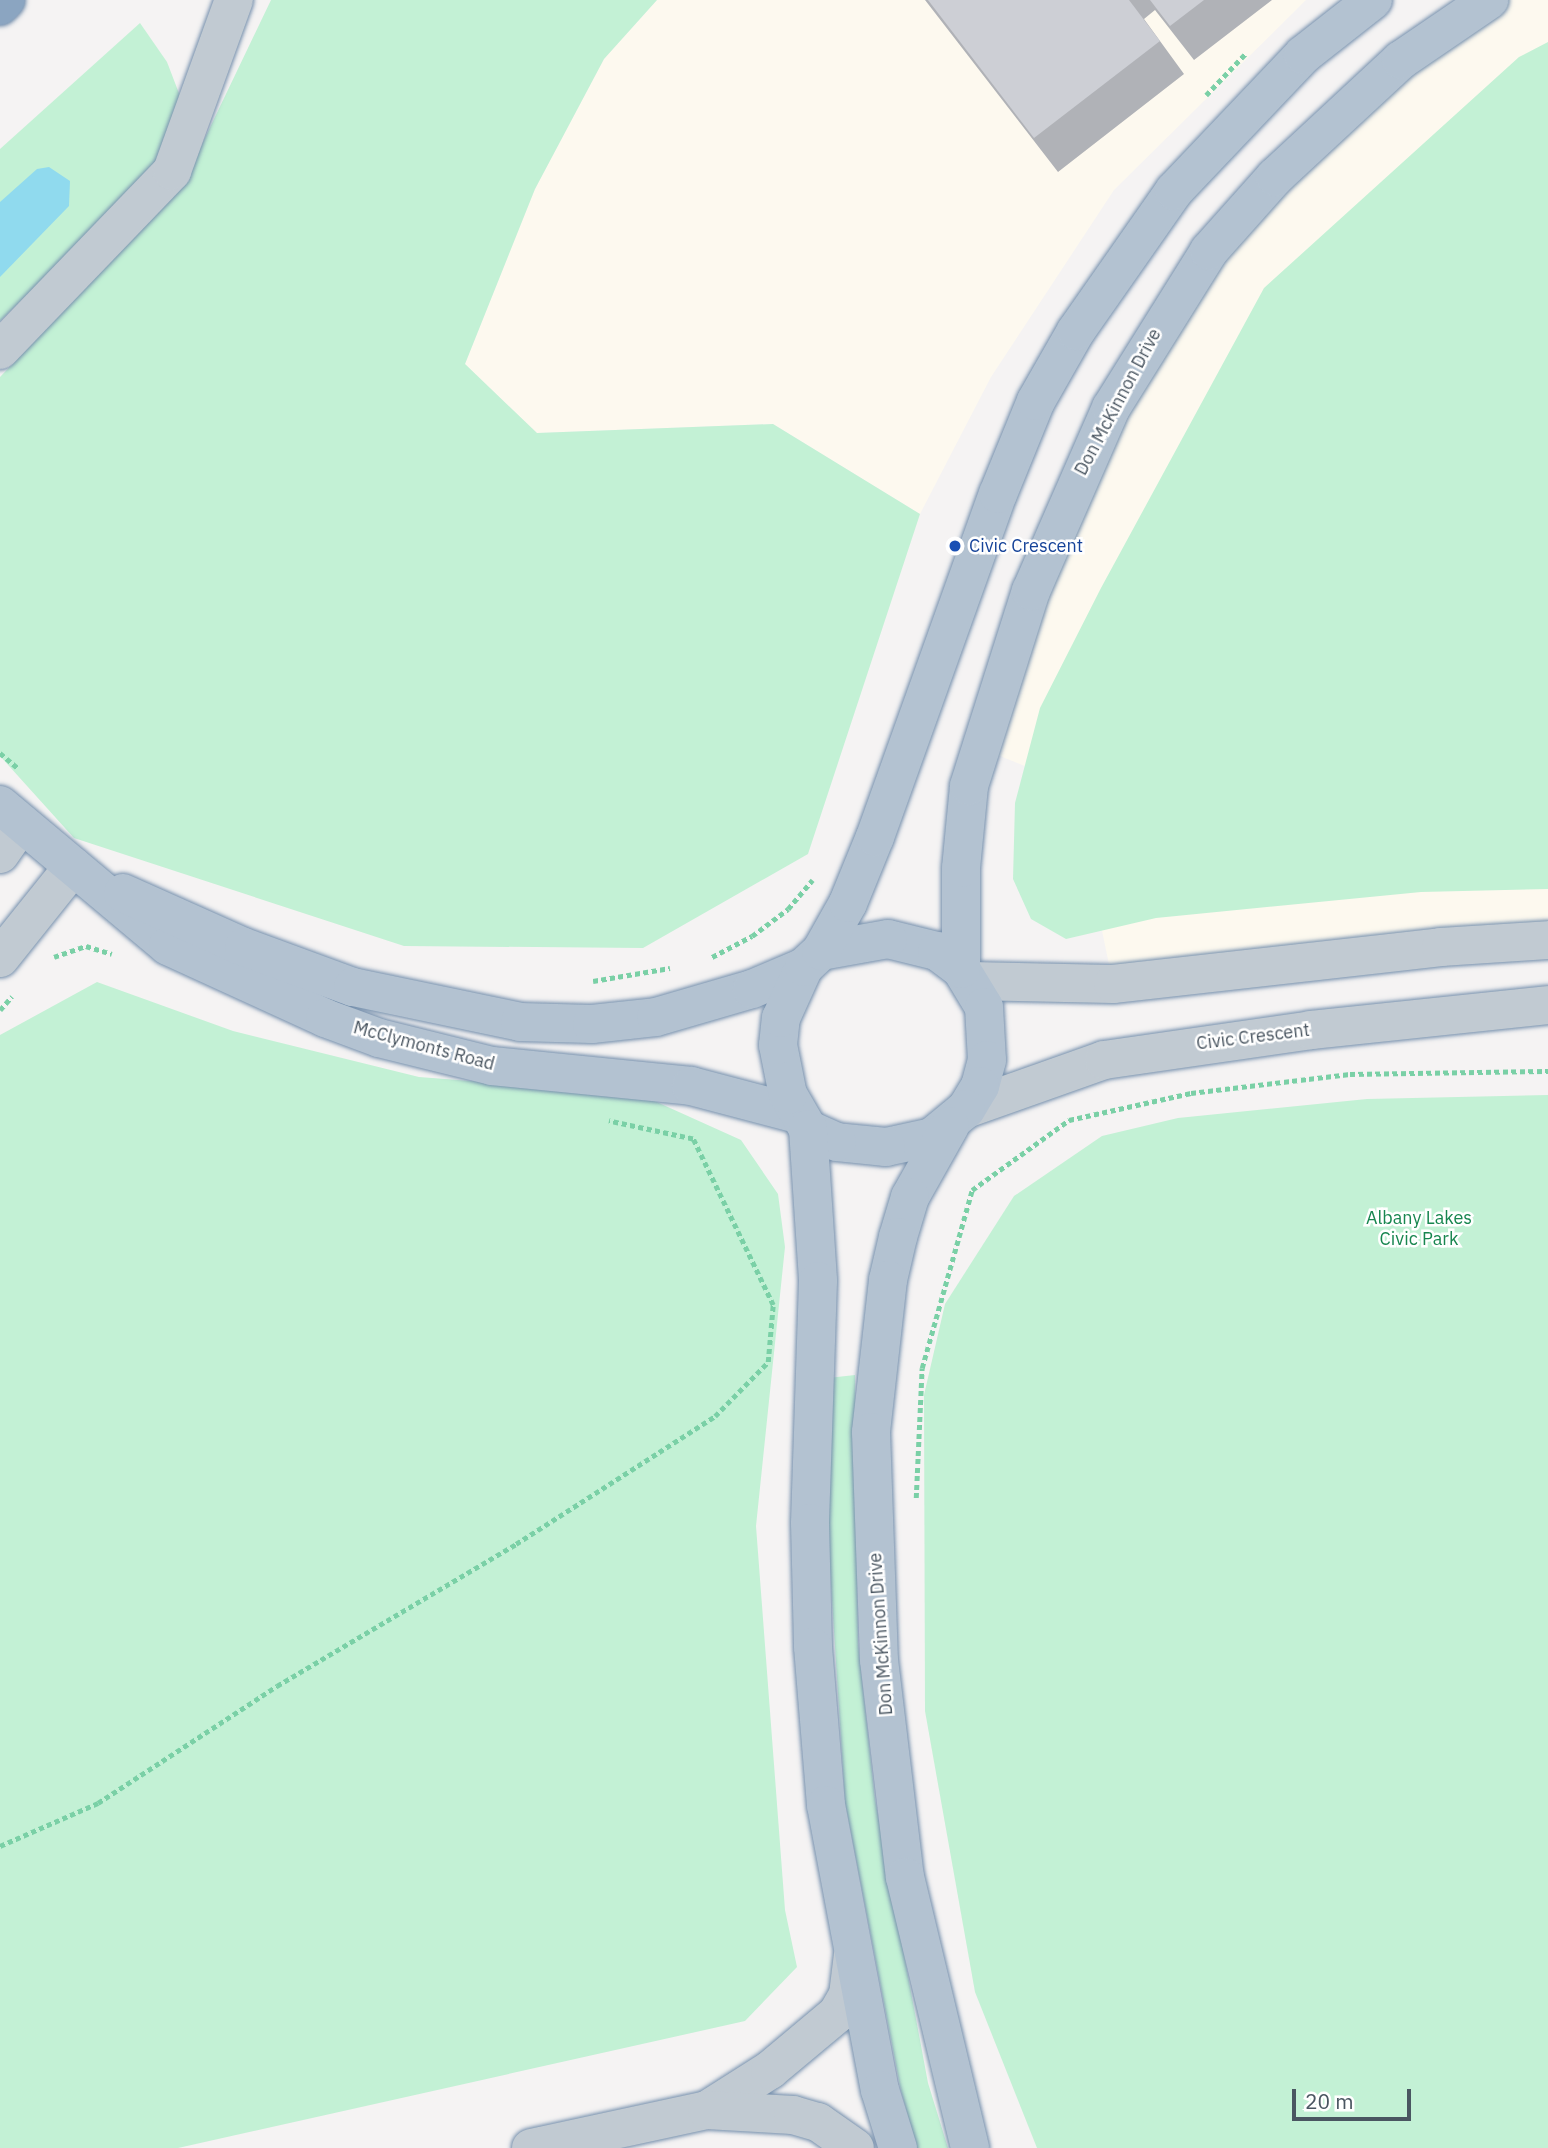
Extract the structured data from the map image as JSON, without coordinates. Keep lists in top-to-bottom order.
{
  "streets": {
    "main road": ["Don McKinnon Drive", "McClymonts Road"],
    "street": ["Civic Crescent"]
  },
  "crossings": [
    ["Don McKinnon Drive", "Civic Crescent"],
    ["Don McKinnon Drive", "McClymonts Road"],
    ["Civic Crescent", "McClymonts Road"]
  ],
  "parks": ["Albany Lakes Civic Park"],
  "places": ["Civic Crescent"],
  "scale_bar": "20 m"
}
